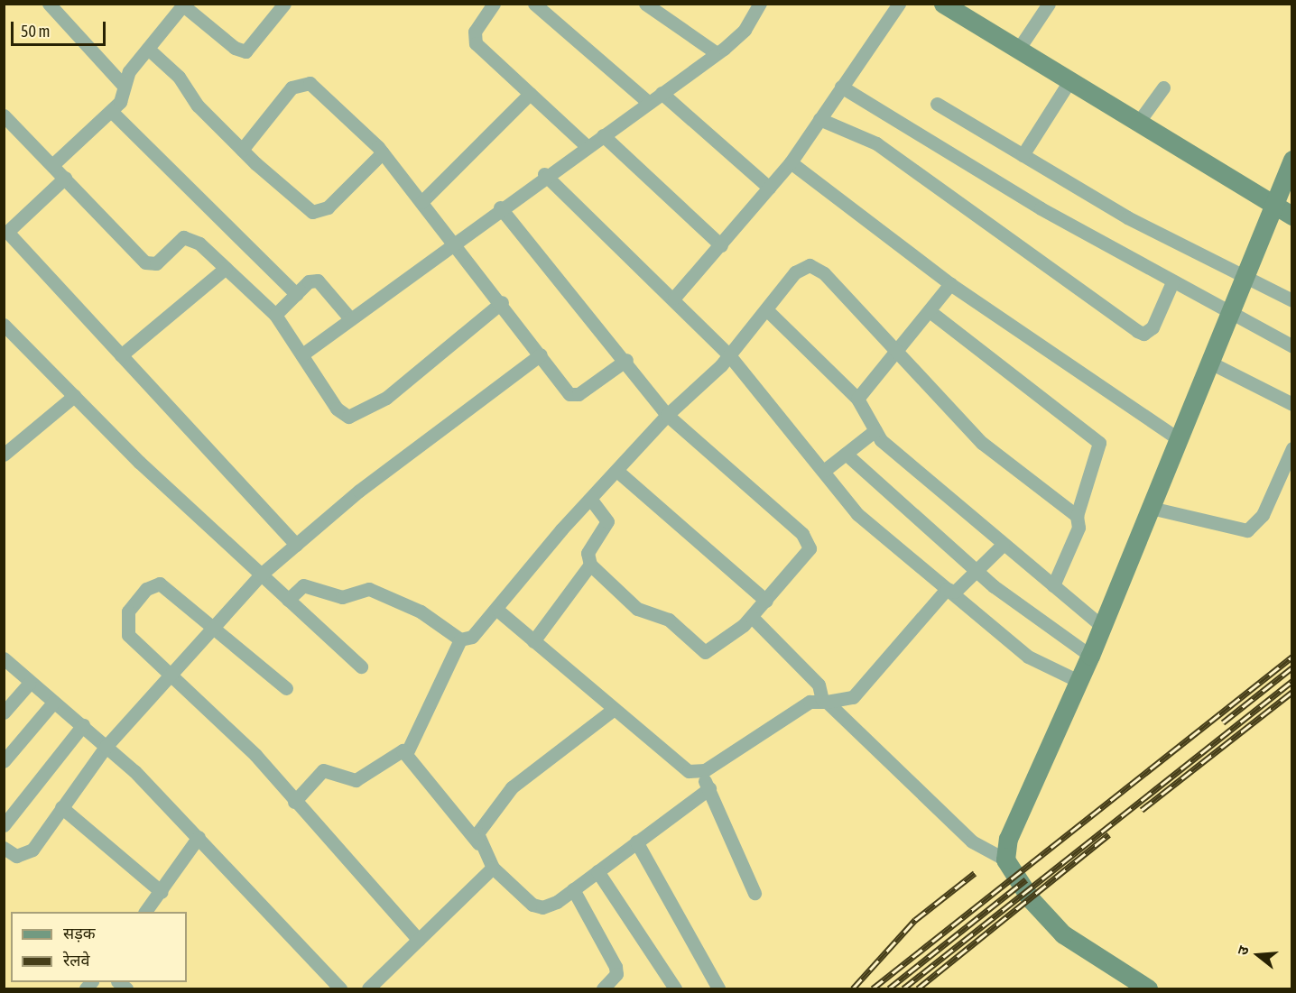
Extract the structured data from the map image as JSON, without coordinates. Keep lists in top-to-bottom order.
{
  "legend": ["सड़क", "रेलवे"],
  "scale_bar": "50 m",
  "north": "left"
}
